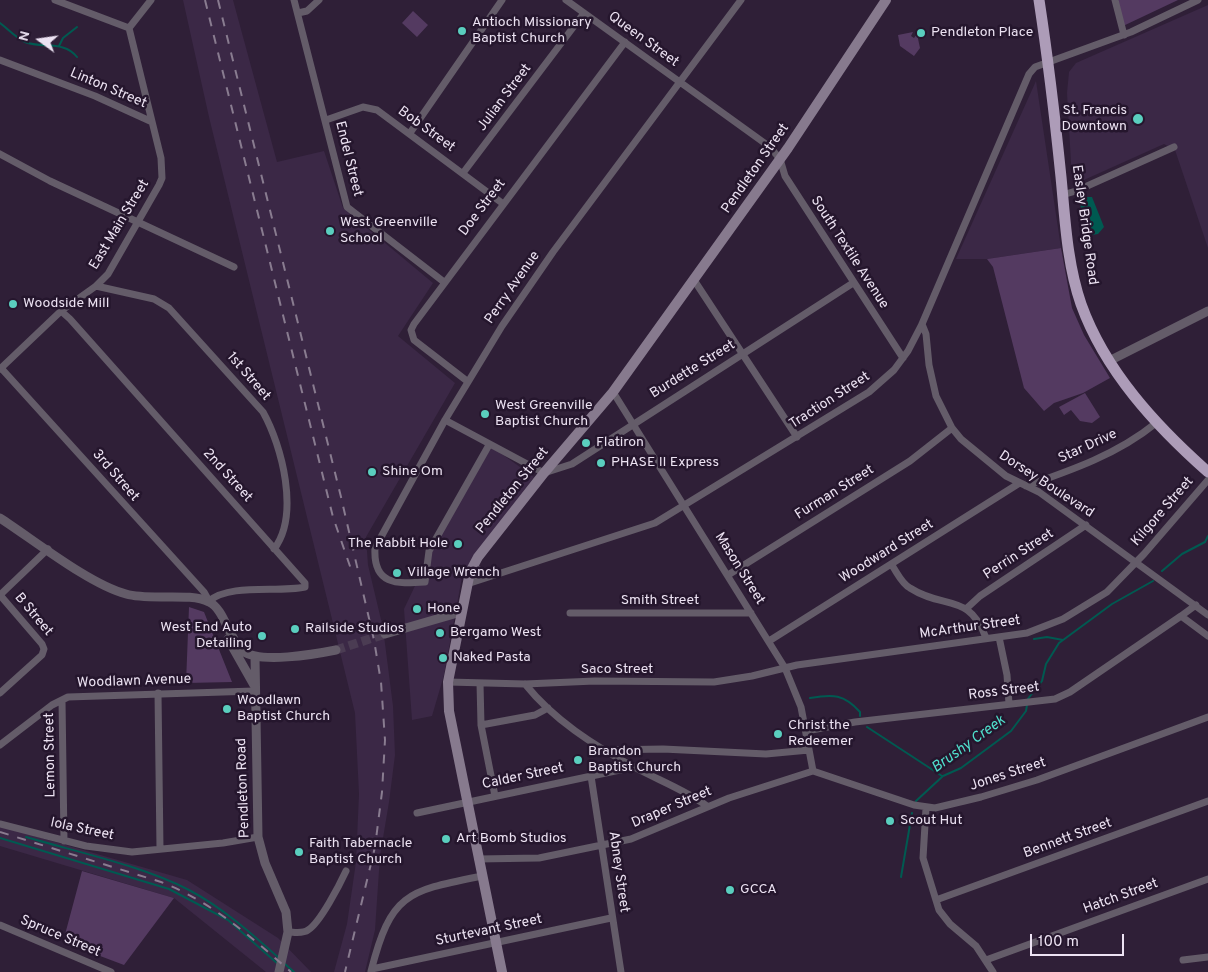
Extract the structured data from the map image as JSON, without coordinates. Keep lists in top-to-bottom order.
{
  "streets": {
    "highway": ["Easley Bridge Road"],
    "main road": ["Pendleton Street"],
    "street": [
      "Queen Street",
      "Linton Street",
      "Julian Street",
      "Bob Street",
      "Endel Street",
      "Doe Street",
      "East Main Street",
      "South Textile Avenue",
      "Perry Avenue",
      "Burdette Street",
      "1st Street",
      "Traction Street",
      "Star Drive",
      "3rd Street",
      "2nd Street",
      "Dorsey Boulevard",
      "Furman Street",
      "Kilgore Street",
      "Woodward Street",
      "Perrin Street",
      "Mason Street",
      "Smith Street",
      "B Street",
      "McArthur Street",
      "Saco Street",
      "Woodlawn Avenue",
      "Ross Street",
      "Lemon Street",
      "Jones Street",
      "Calder Street",
      "Pendleton Road",
      "Draper Street",
      "Iola Street",
      "Bennett Street",
      "Abney Street",
      "Hatch Street",
      "Sturtevant Street",
      "Spruce Street"
    ]
  },
  "crossings": [
    ["Queen Street", "Julian Street"],
    ["Queen Street", "Pendleton Street"],
    ["Queen Street", "Doe Street"],
    ["Queen Street", "South Textile Avenue"],
    ["Queen Street", "Perry Avenue"],
    ["Linton Street", "East Main Street"],
    ["Julian Street", "Bob Street"],
    ["Bob Street", "Endel Street"],
    ["Bob Street", "Doe Street"],
    ["Endel Street", "Doe Street"],
    ["Pendleton Street", "South Textile Avenue"],
    ["Pendleton Street", "Burdette Street"],
    ["Pendleton Street", "Traction Street"],
    ["Pendleton Street", "Mason Street"],
    ["Pendleton Street", "Saco Street"],
    ["Pendleton Street", "Calder Street"],
    ["Pendleton Street", "Draper Street"],
    ["Pendleton Street", "Sturtevant Street"],
    ["Doe Street", "Perry Avenue"],
    ["East Main Street", "1st Street"],
    ["East Main Street", "3rd Street"],
    ["East Main Street", "2nd Street"],
    ["Easley Bridge Road", "Traction Street"],
    ["Easley Bridge Road", "Star Drive"],
    ["South Textile Avenue", "Burdette Street"],
    ["South Textile Avenue", "Traction Street"],
    ["Burdette Street", "Mason Street"],
    ["1st Street", "2nd Street"],
    ["Traction Street", "Dorsey Boulevard"],
    ["Traction Street", "Mason Street"],
    ["Star Drive", "Dorsey Boulevard"],
    ["3rd Street", "2nd Street"],
    ["Dorsey Boulevard", "Furman Street"],
    ["Dorsey Boulevard", "Kilgore Street"],
    ["Dorsey Boulevard", "Woodward Street"],
    ["Dorsey Boulevard", "Perrin Street"],
    ["Dorsey Boulevard", "McArthur Street"],
    ["Furman Street", "Mason Street"],
    ["Kilgore Street", "McArthur Street"],
    ["Woodward Street", "Mason Street"],
    ["Mason Street", "Smith Street"],
    ["Mason Street", "McArthur Street"],
    ["Mason Street", "Saco Street"],
    ["Mason Street", "Ross Street"],
    ["Mason Street", "Jones Street"],
    ["Mason Street", "Draper Street"],
    ["McArthur Street", "Saco Street"],
    ["Woodlawn Avenue", "Lemon Street"],
    ["Woodlawn Avenue", "Pendleton Road"],
    ["Lemon Street", "Iola Street"],
    ["Jones Street", "Draper Street"],
    ["Calder Street", "Abney Street"],
    ["Pendleton Road", "Iola Street"],
    ["Draper Street", "Abney Street"],
    ["Abney Street", "Sturtevant Street"]
  ],
  "water": ["Brushy Creek"],
  "places": [
    "Antioch Missionary Baptist Church",
    "Pendleton Place",
    "St. Francis Downtown",
    "West Greenville School",
    "Woodside Mill",
    "West Greenville Baptist Church",
    "Flatiron",
    "PHASE II Express",
    "Shine Om",
    "The Rabbit Hole",
    "Village Wrench",
    "Hone",
    "Railside Studios",
    "Bergamo West",
    "West End Auto Detailing",
    "Naked Pasta",
    "Woodlawn Baptist Church",
    "Christ the Redeemer",
    "Brandon Baptist Church",
    "Scout Hut",
    "Art Bomb Studios",
    "Faith Tabernacle Baptist Church",
    "GCCA"
  ],
  "scale_bar": "100 m",
  "north": "left"
}
